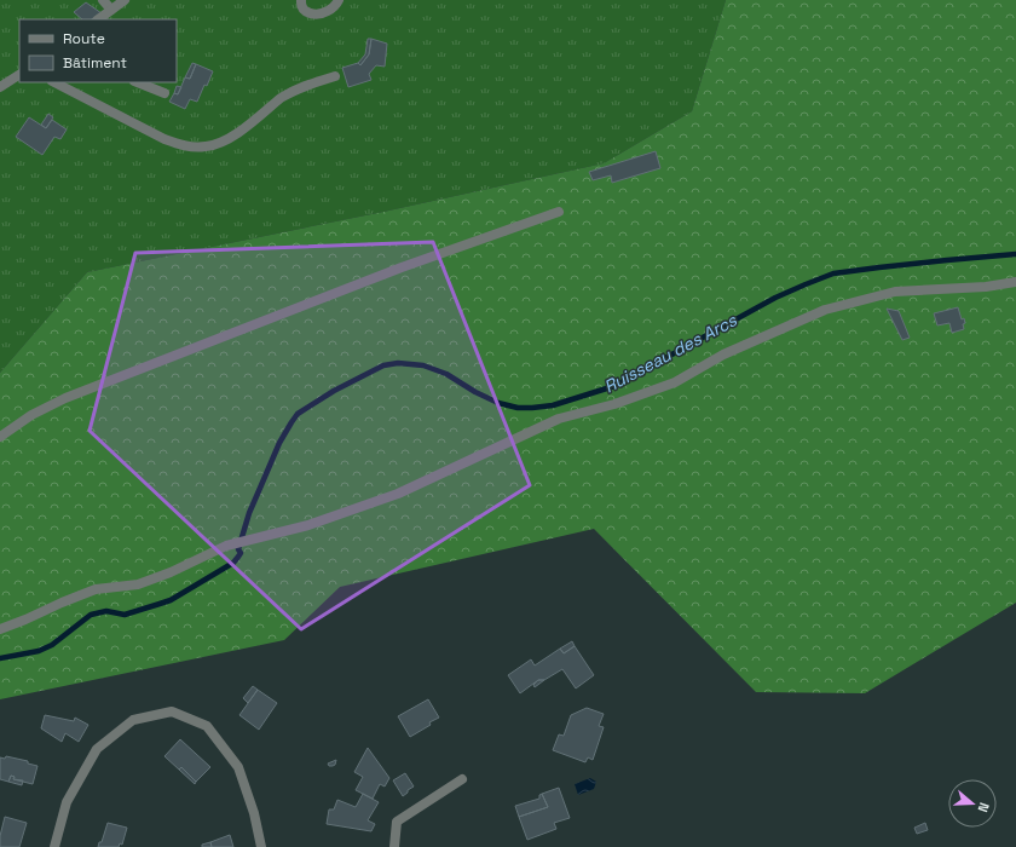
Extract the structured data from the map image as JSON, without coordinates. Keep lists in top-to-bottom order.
{
  "water": ["Ruisseau des Arcs"],
  "legend": ["Route", "Bâtiment"],
  "north": "right"
}
